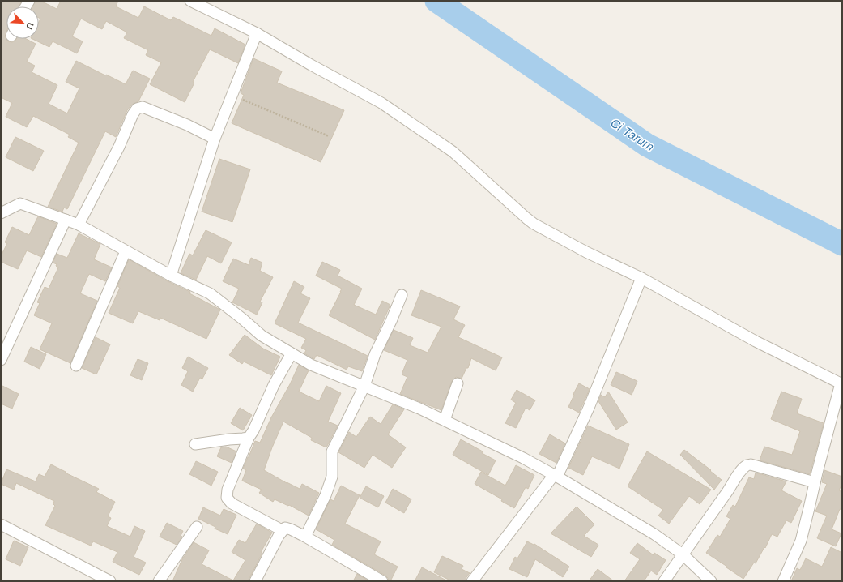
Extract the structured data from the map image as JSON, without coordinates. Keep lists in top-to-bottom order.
{
  "water": ["Ci Tarum"],
  "north": "bottom right"
}
